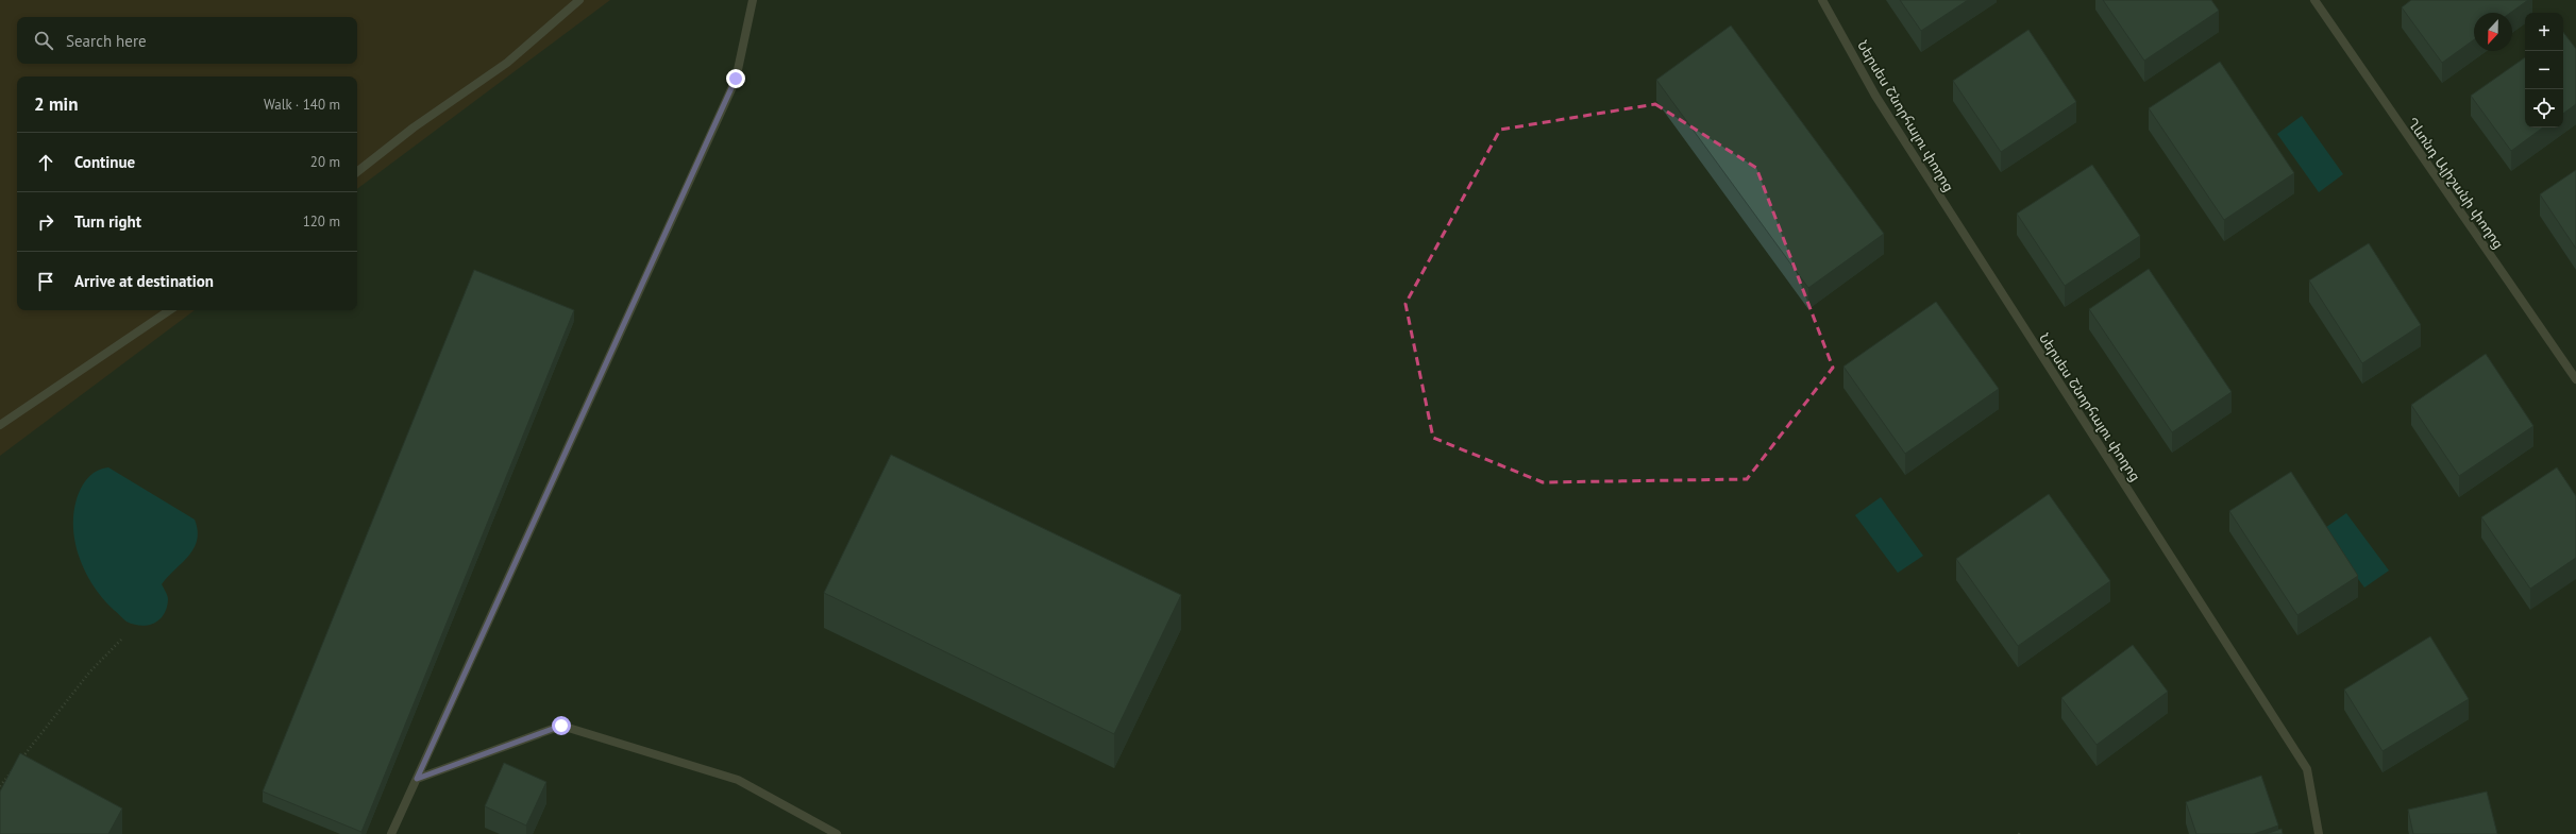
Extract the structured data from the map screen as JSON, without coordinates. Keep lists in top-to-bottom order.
{
  "streets": {
    "street": ["Ներսես Շնորհալու փողոց", "Ղևոնդ Ալիշանի փողոց"]
  },
  "north": "bottom",
  "page": {
    "map_buttons": ["+", "−"],
    "search": "Search here",
    "heading": ["2 min", "Walk · 140 m"],
    "list": [
      ["Continue", "20 m"],
      ["Turn right", "120 m"],
      "Arrive at destination"
    ]
  }
}
